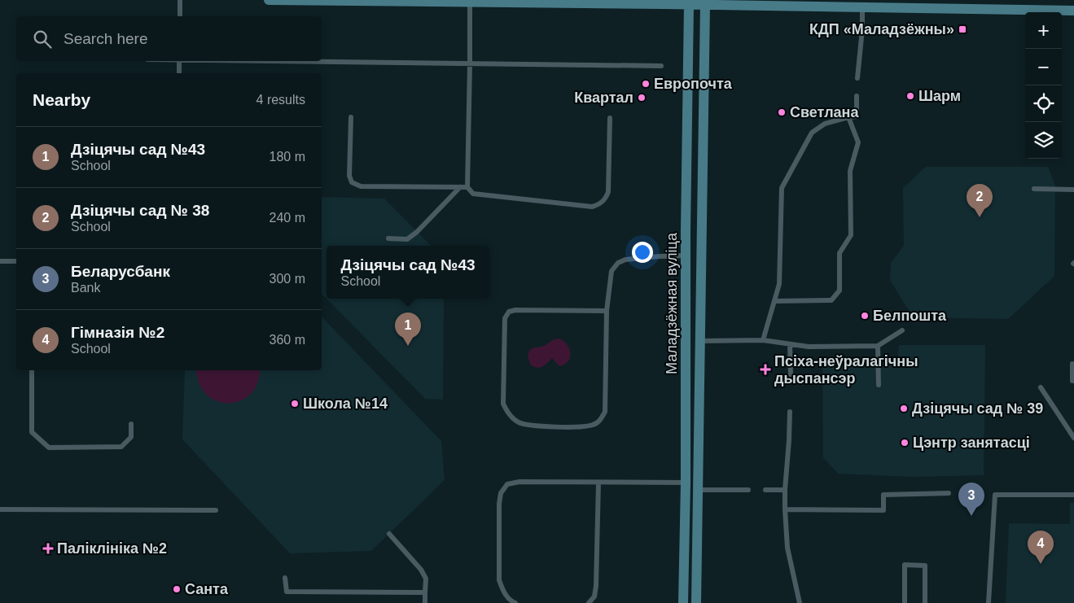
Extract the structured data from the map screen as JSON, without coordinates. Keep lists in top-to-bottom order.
{
  "streets": {
    "main road": ["Маладзёжная вуліца"]
  },
  "places": {
    "transit": ["КДП «Маладзёжны»"],
    "other": [
      "Европочта",
      "Шарм",
      "Квартал",
      "Светлана",
      "Белпошта",
      "Школа №14",
      "Дзіцячы сад № 39",
      "Цэнтр занятасці",
      "Санта"
    ],
    "health": ["Псіха-неўралагічны дыспансэр", "Паліклініка №2"]
  },
  "page": {
    "map_buttons": ["+", "−"],
    "search": "Search here",
    "heading": ["Nearby", "4 results"],
    "list": [
      {
        "mark": "1",
        "name": "Дзіцячы сад №43",
        "note": "School",
        "value": "180 m"
      },
      {
        "mark": "2",
        "name": "Дзіцячы сад № 38",
        "note": "School",
        "value": "240 m"
      },
      {
        "mark": "3",
        "name": "Беларусбанк",
        "note": "Bank",
        "value": "300 m"
      },
      {
        "mark": "4",
        "name": "Гімназія №2",
        "note": "School",
        "value": "360 m"
      }
    ],
    "pins": [
      "2",
      "1",
      "3",
      "4"
    ],
    "popup": ["Дзіцячы сад №43", "School"]
  }
}
